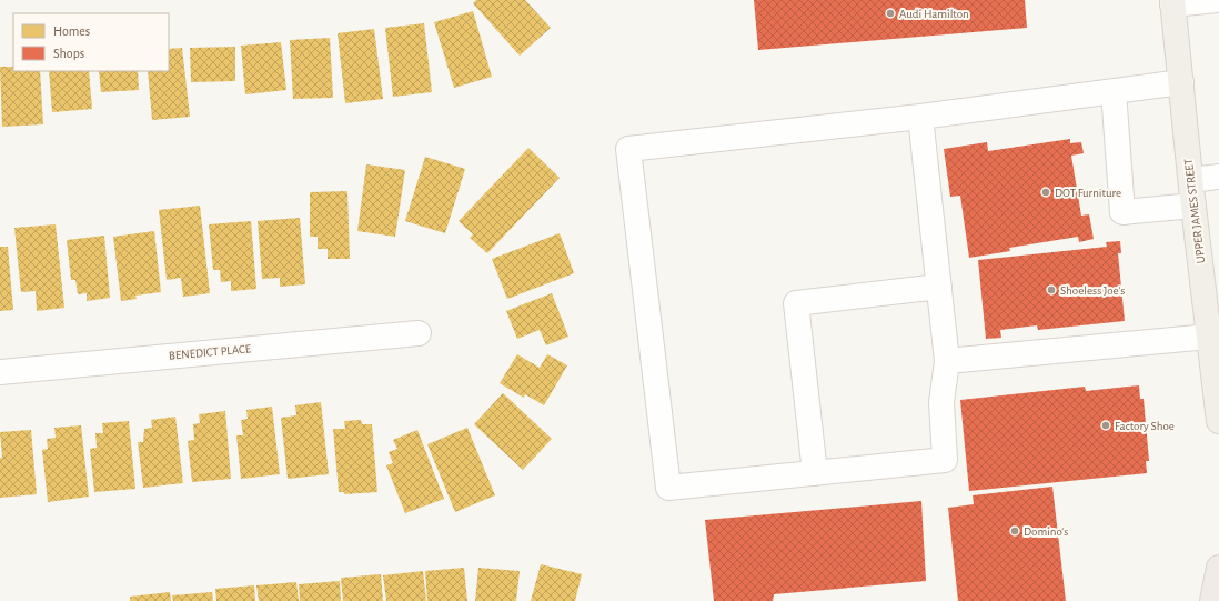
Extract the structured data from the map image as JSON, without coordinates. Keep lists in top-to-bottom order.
{
  "streets": {
    "main road": ["UPPER JAMES STREET"],
    "street": ["BENEDICT PLACE"]
  },
  "places": [
    "Audi Hamilton",
    "DOT Furniture",
    "Shoeless Joe's",
    "Factory Shoe",
    "Domino's"
  ],
  "legend": ["Homes", "Shops"]
}
